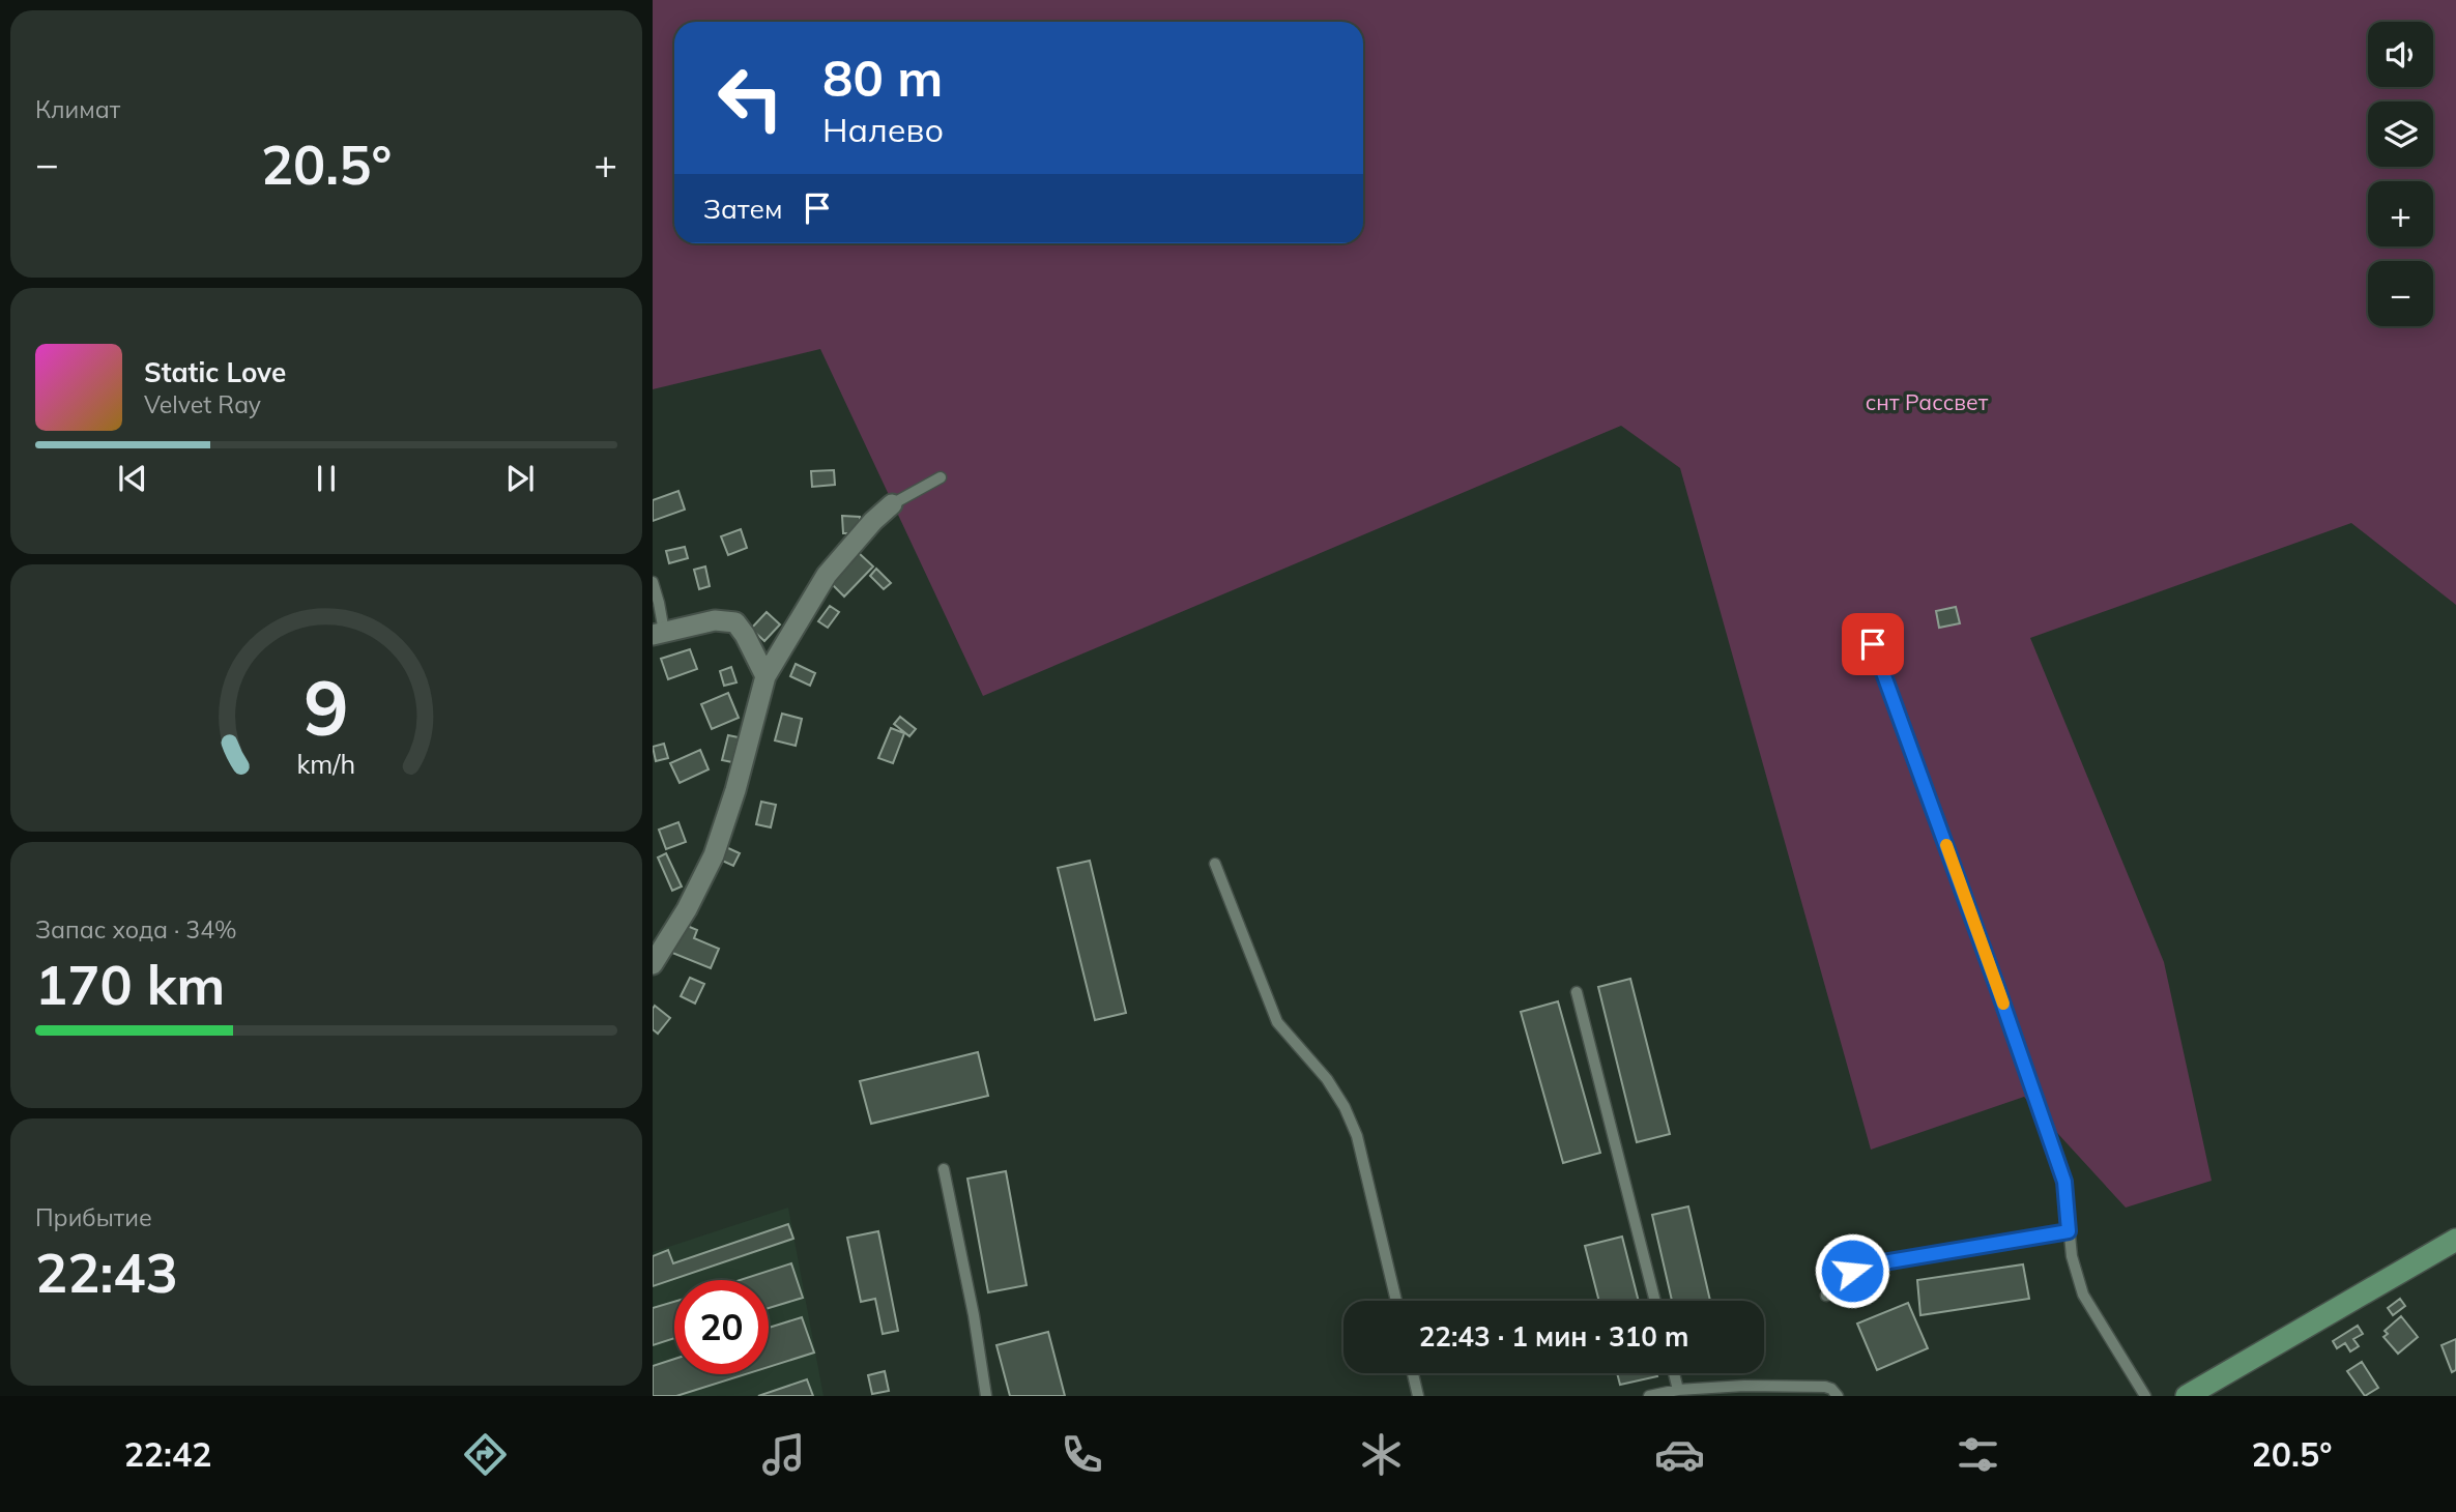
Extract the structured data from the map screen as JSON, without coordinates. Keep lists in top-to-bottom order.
{
  "parks": ["снт Рассвет"],
  "page": {
    "tile": [
      "Климат",
      ["Запас хода · 34%", "170 km"],
      ["Прибытие", "22:43"]
    ],
    "map_buttons": ["+", "−"],
    "turn": ["80 m", "Налево"],
    "heat": ["−", "20.5°", "+"],
    "then": "Затем",
    "song": ["Static Love", "Velvet Ray"],
    "limit": "20",
    "trip": "22:43 · 1 мин · 310 m",
    "tabs": ["22:42", "20.5°"],
    "gauge": ["9", "km/h"]
  }
}
